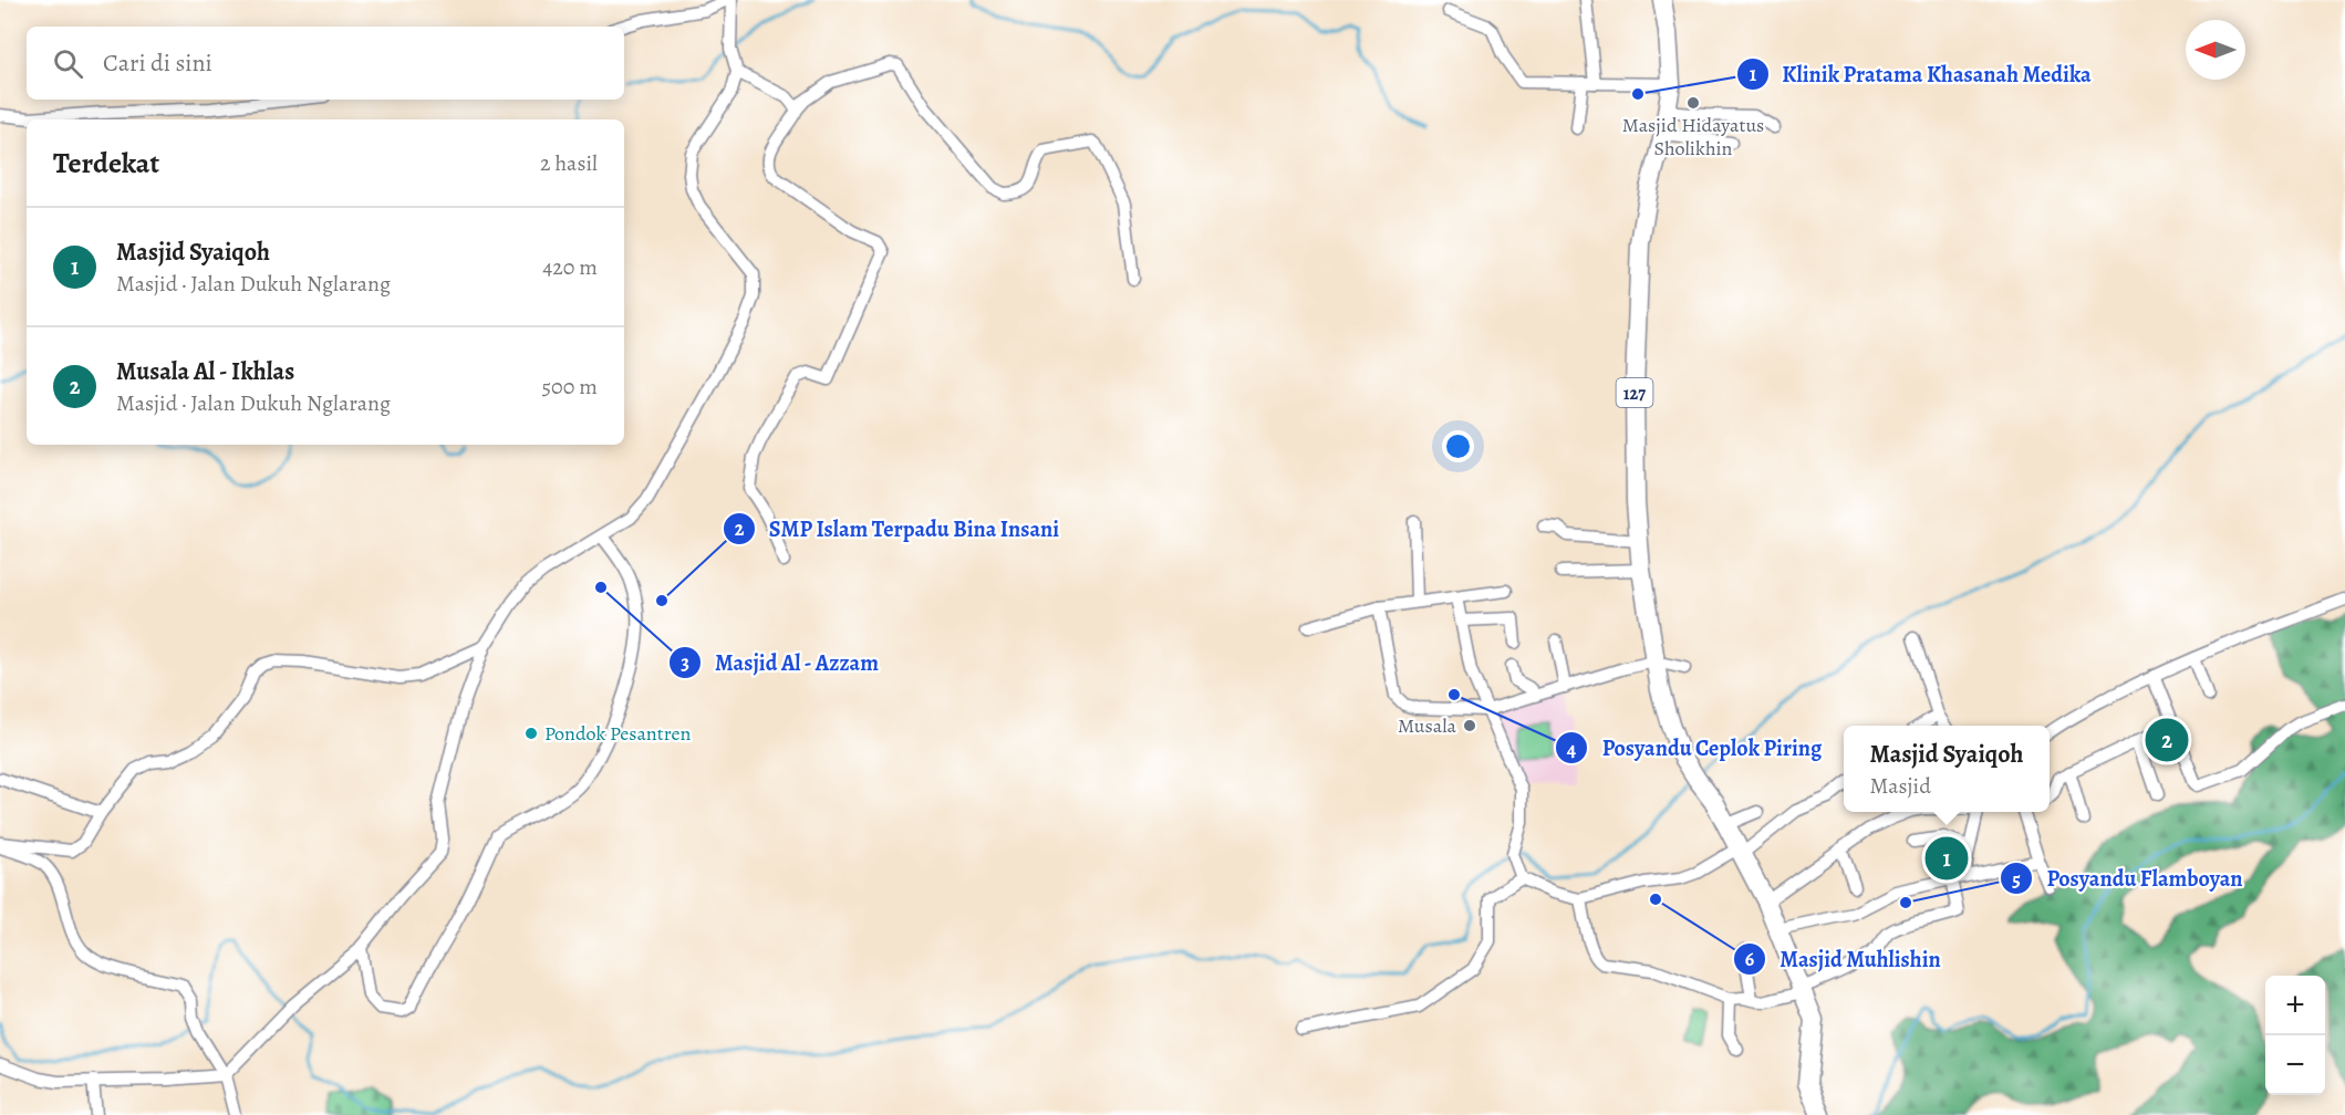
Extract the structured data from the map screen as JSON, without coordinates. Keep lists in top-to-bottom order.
{
  "streets": {
    "main road": ["127"]
  },
  "places": [
    "Klinik Pratama Khasanah Medika",
    "Masjid Hidayatus Sholikhin",
    "Masjid Al - Azzam",
    "SMP Islam Terpadu Bina Insani",
    "Posyandu Ceplok Piring",
    "Musala",
    "Pondok Pesantren",
    "Masjid Muhlishin",
    "Posyandu Flamboyan"
  ],
  "north": "left",
  "page": {
    "search": "Cari di sini",
    "heading": ["Terdekat", "2 hasil"],
    "list": [
      {
        "mark": "1",
        "name": "Masjid Syaiqoh",
        "note": "Masjid · Jalan Dukuh Nglarang",
        "value": "420 m"
      },
      {
        "mark": "2",
        "name": "Musala Al - Ikhlas",
        "note": "Masjid · Jalan Dukuh Nglarang",
        "value": "500 m"
      }
    ],
    "pins": ["2", "1"],
    "popup": ["Masjid Syaiqoh", "Masjid"],
    "map_buttons": ["+", "−"]
  }
}
